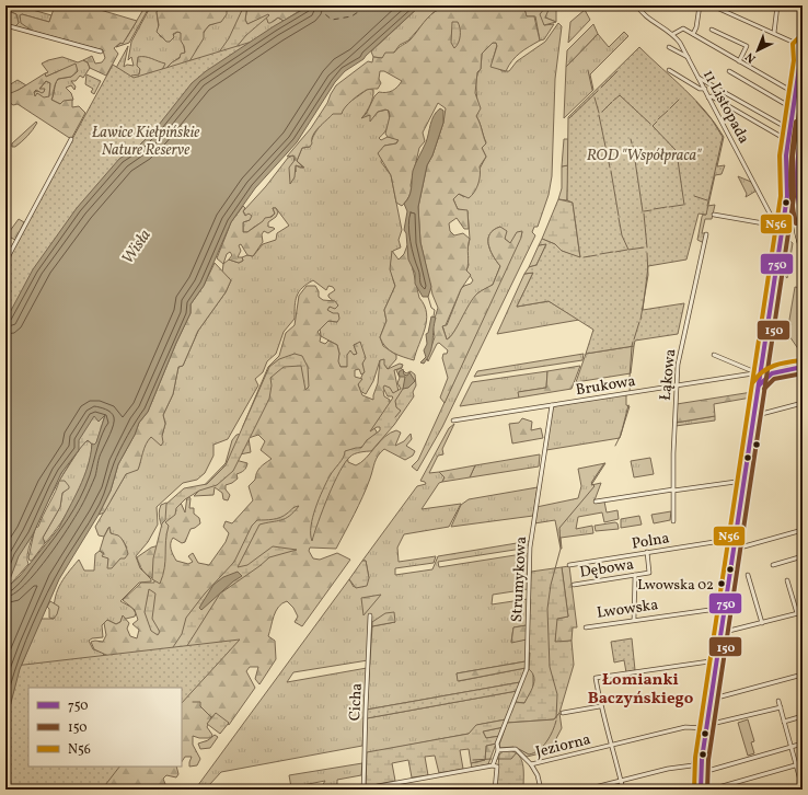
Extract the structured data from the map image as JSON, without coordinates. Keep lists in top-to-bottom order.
{
  "streets": {
    "street": [
      "11 Listopada",
      "Łąkowa",
      "Brukowa",
      "Polna",
      "Dębowa",
      "Strumykowa",
      "Lwowska",
      "Cicha",
      "Jeziorna"
    ]
  },
  "crossings": [
    ["Łąkowa", "Brukowa"],
    ["Brukowa", "Strumykowa"],
    ["Polna", "Dębowa"],
    ["Strumykowa", "Jeziorna"]
  ],
  "districts": ["Łomianki Baczyńskiego"],
  "water": ["Wisła"],
  "parks": ["Ławice Kiełpińskie Nature Reserve", "ROD \"Współpraca\""],
  "places": ["Lwowska 02"],
  "lines": ["transit line N56", "transit line 750", "transit line 150"],
  "legend": ["750", "150", "N56"],
  "north": "bottom left"
}
